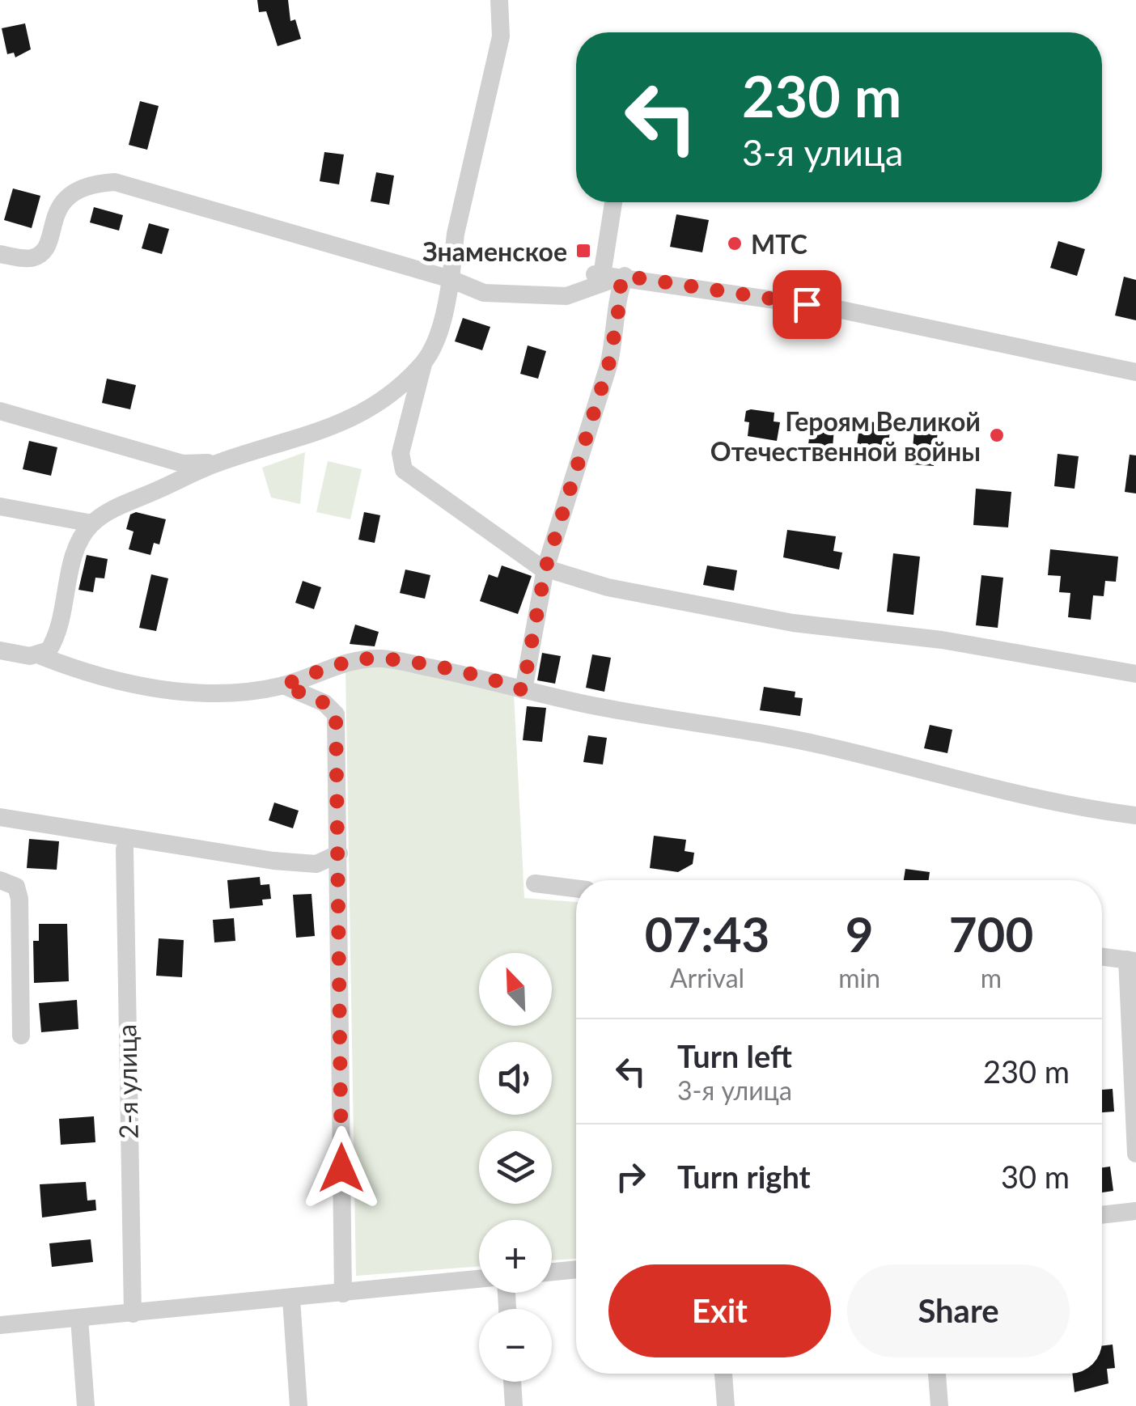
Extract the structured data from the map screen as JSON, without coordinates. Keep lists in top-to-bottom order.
{
  "streets": {
    "street": ["2-я улица"]
  },
  "places": {
    "other": ["МТС", "Героям Великой Отечественной войны"],
    "transit": ["Знаменское"]
  },
  "north": "top left",
  "page": {
    "turn": ["230 m", "3-я улица"],
    "eta": [
      "07:43",
      "Arrival",
      "9",
      "min",
      "700",
      "m"
    ],
    "map_buttons": ["+", "−"],
    "list": [
      {
        "name": "Turn left",
        "note": "3-я улица",
        "value": "230 m"
      },
      {
        "name": "Turn right",
        "value": "30 m"
      }
    ],
    "buttons": ["Exit", "Share"]
  }
}
